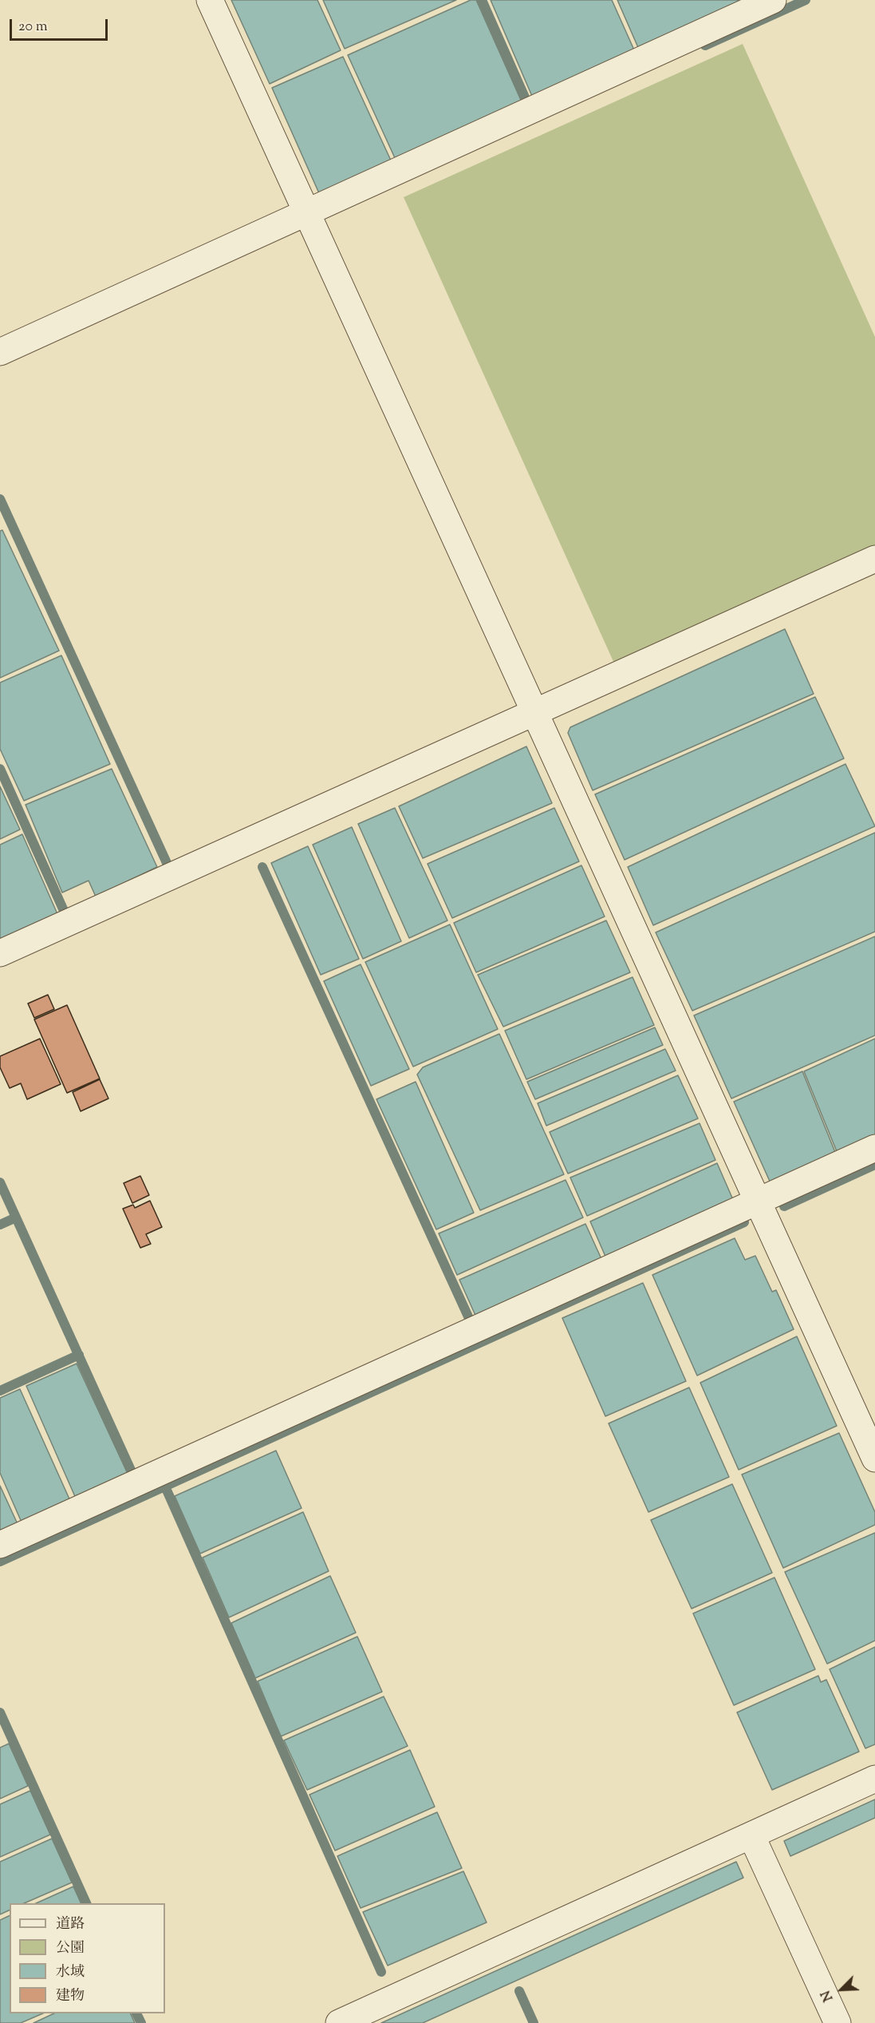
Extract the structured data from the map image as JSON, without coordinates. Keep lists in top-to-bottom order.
{
  "legend": [
    "道路",
    "公園",
    "水域",
    "建物"
  ],
  "scale_bar": "20 m",
  "north": "bottom left"
}
